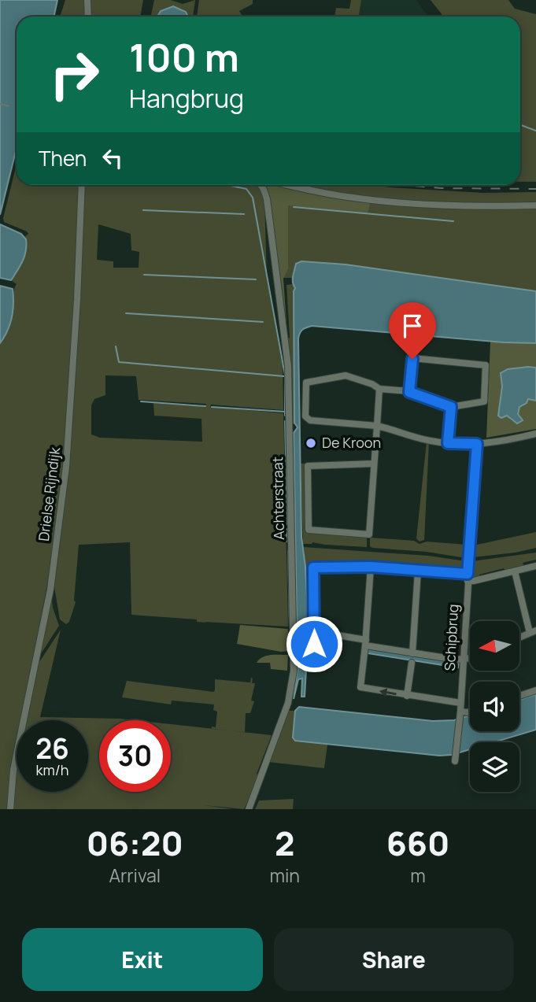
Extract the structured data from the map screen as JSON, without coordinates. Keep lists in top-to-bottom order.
{
  "streets": {
    "street": ["Drielse Rijndijk", "Achterstraat", "Schipbrug"]
  },
  "places": ["De Kroon"],
  "north": "left",
  "page": {
    "turn": ["100 m", "Hangbrug"],
    "then": "Then",
    "speed": "26 km/h",
    "limit": "30",
    "eta": [
      "06:20",
      "Arrival",
      "2",
      "min",
      "660",
      "m"
    ],
    "buttons": ["Exit", "Share"]
  }
}
